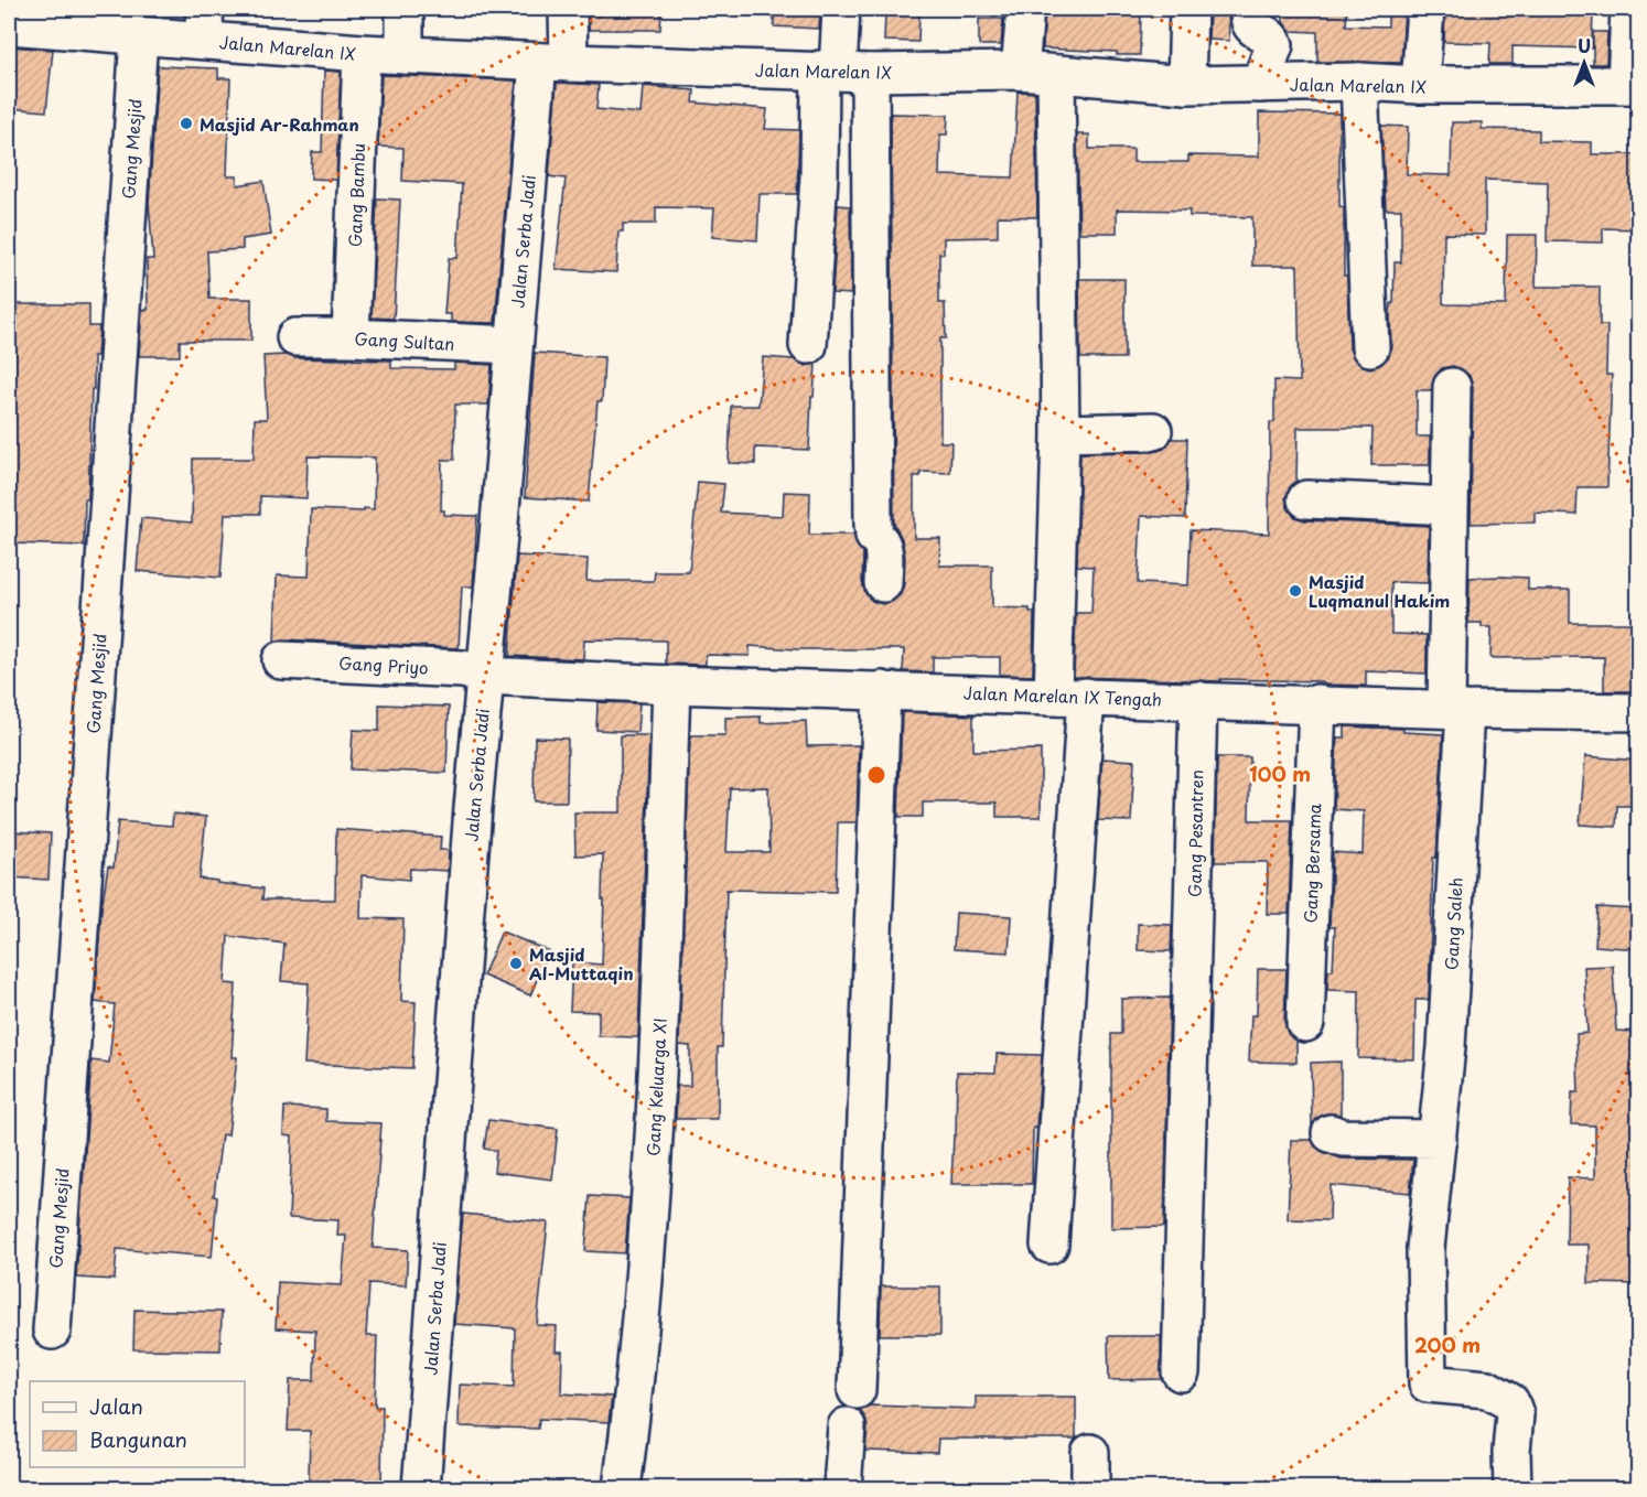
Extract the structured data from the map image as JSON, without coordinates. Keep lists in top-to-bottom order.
{
  "streets": {
    "street": [
      "Jalan Marelan IX",
      "Gang Mesjid",
      "Gang Bambu",
      "Jalan Serba Jadi",
      "Gang Sultan",
      "Gang Priyo",
      "Jalan Marelan IX Tengah",
      "Gang Pesantren",
      "Gang Bersama",
      "Gang Saleh",
      "Gang Keluarga XI"
    ]
  },
  "crossings": [
    ["Jalan Marelan IX", "Gang Mesjid"],
    ["Jalan Marelan IX", "Gang Bambu"],
    ["Jalan Marelan IX", "Jalan Serba Jadi"],
    ["Gang Bambu", "Gang Sultan"],
    ["Jalan Serba Jadi", "Gang Sultan"],
    ["Jalan Serba Jadi", "Gang Priyo"],
    ["Jalan Serba Jadi", "Jalan Marelan IX Tengah"],
    ["Gang Priyo", "Jalan Marelan IX Tengah"],
    ["Jalan Marelan IX Tengah", "Gang Pesantren"],
    ["Jalan Marelan IX Tengah", "Gang Bersama"],
    ["Jalan Marelan IX Tengah", "Gang Saleh"],
    ["Jalan Marelan IX Tengah", "Gang Keluarga XI"]
  ],
  "places": ["Masjid Ar-Rahman", "Masjid Luqmanul Hakim", "Masjid Al-Muttaqin"],
  "legend": ["Jalan", "Bangunan"],
  "north": "top",
  "rings": ["100 m", "200 m"]
}
